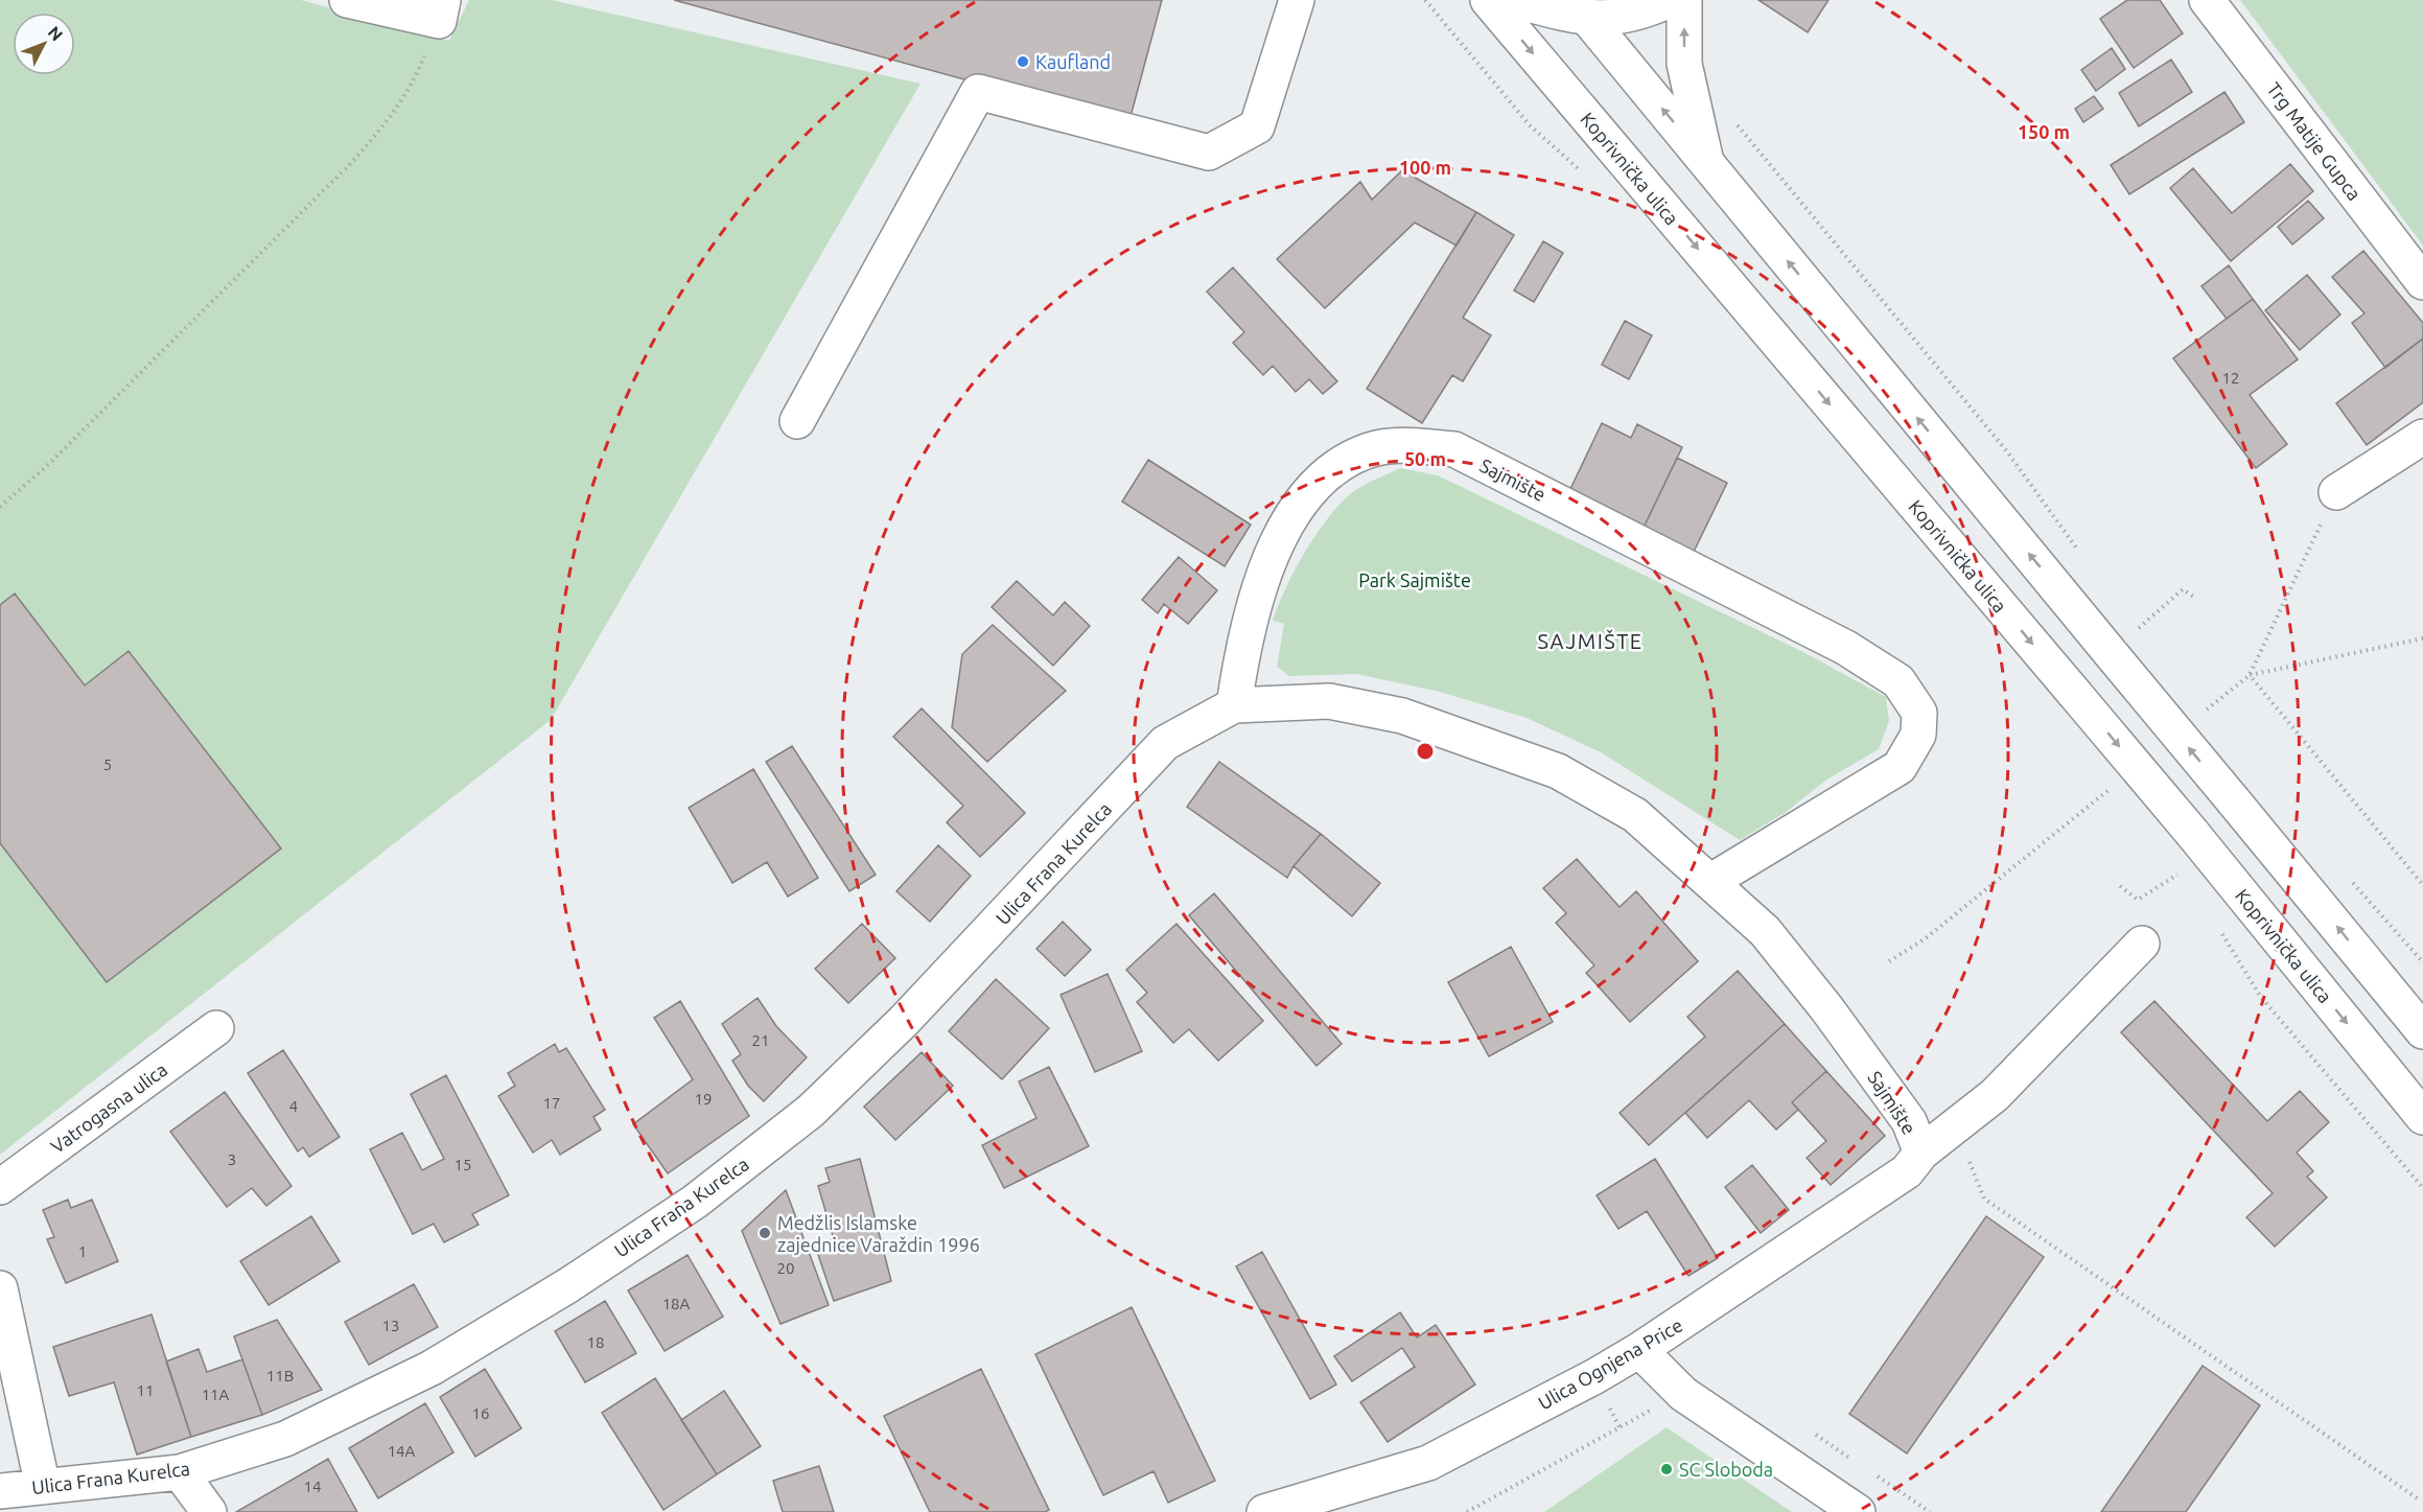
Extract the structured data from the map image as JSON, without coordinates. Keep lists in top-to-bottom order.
{
  "streets": {
    "street": [
      "Trg Matije Gupca",
      "Koprivnička ulica",
      "Sajmište",
      "Ulica Frana Kurelca",
      "Vatrogasna ulica",
      "Ulica Ognjena Price"
    ]
  },
  "crossings": [
    ["Sajmište", "Ulica Frana Kurelca"],
    ["Sajmište", "Ulica Ognjena Price"]
  ],
  "districts": ["SAJMIŠTE"],
  "parks": ["Park Sajmište"],
  "places": ["Kaufland", "Medžlis Islamske zajednice Varaždin 1996", "SC Sloboda"],
  "house_numbers": [
    "12",
    "5",
    "21",
    "19",
    "17",
    "4",
    "3",
    "15",
    "1",
    "20",
    "18A",
    "13",
    "18",
    "11B",
    "11",
    "11A",
    "16",
    "14A",
    "14"
  ],
  "north": "top right",
  "rings": ["150 m", "100 m", "50 m"]
}
